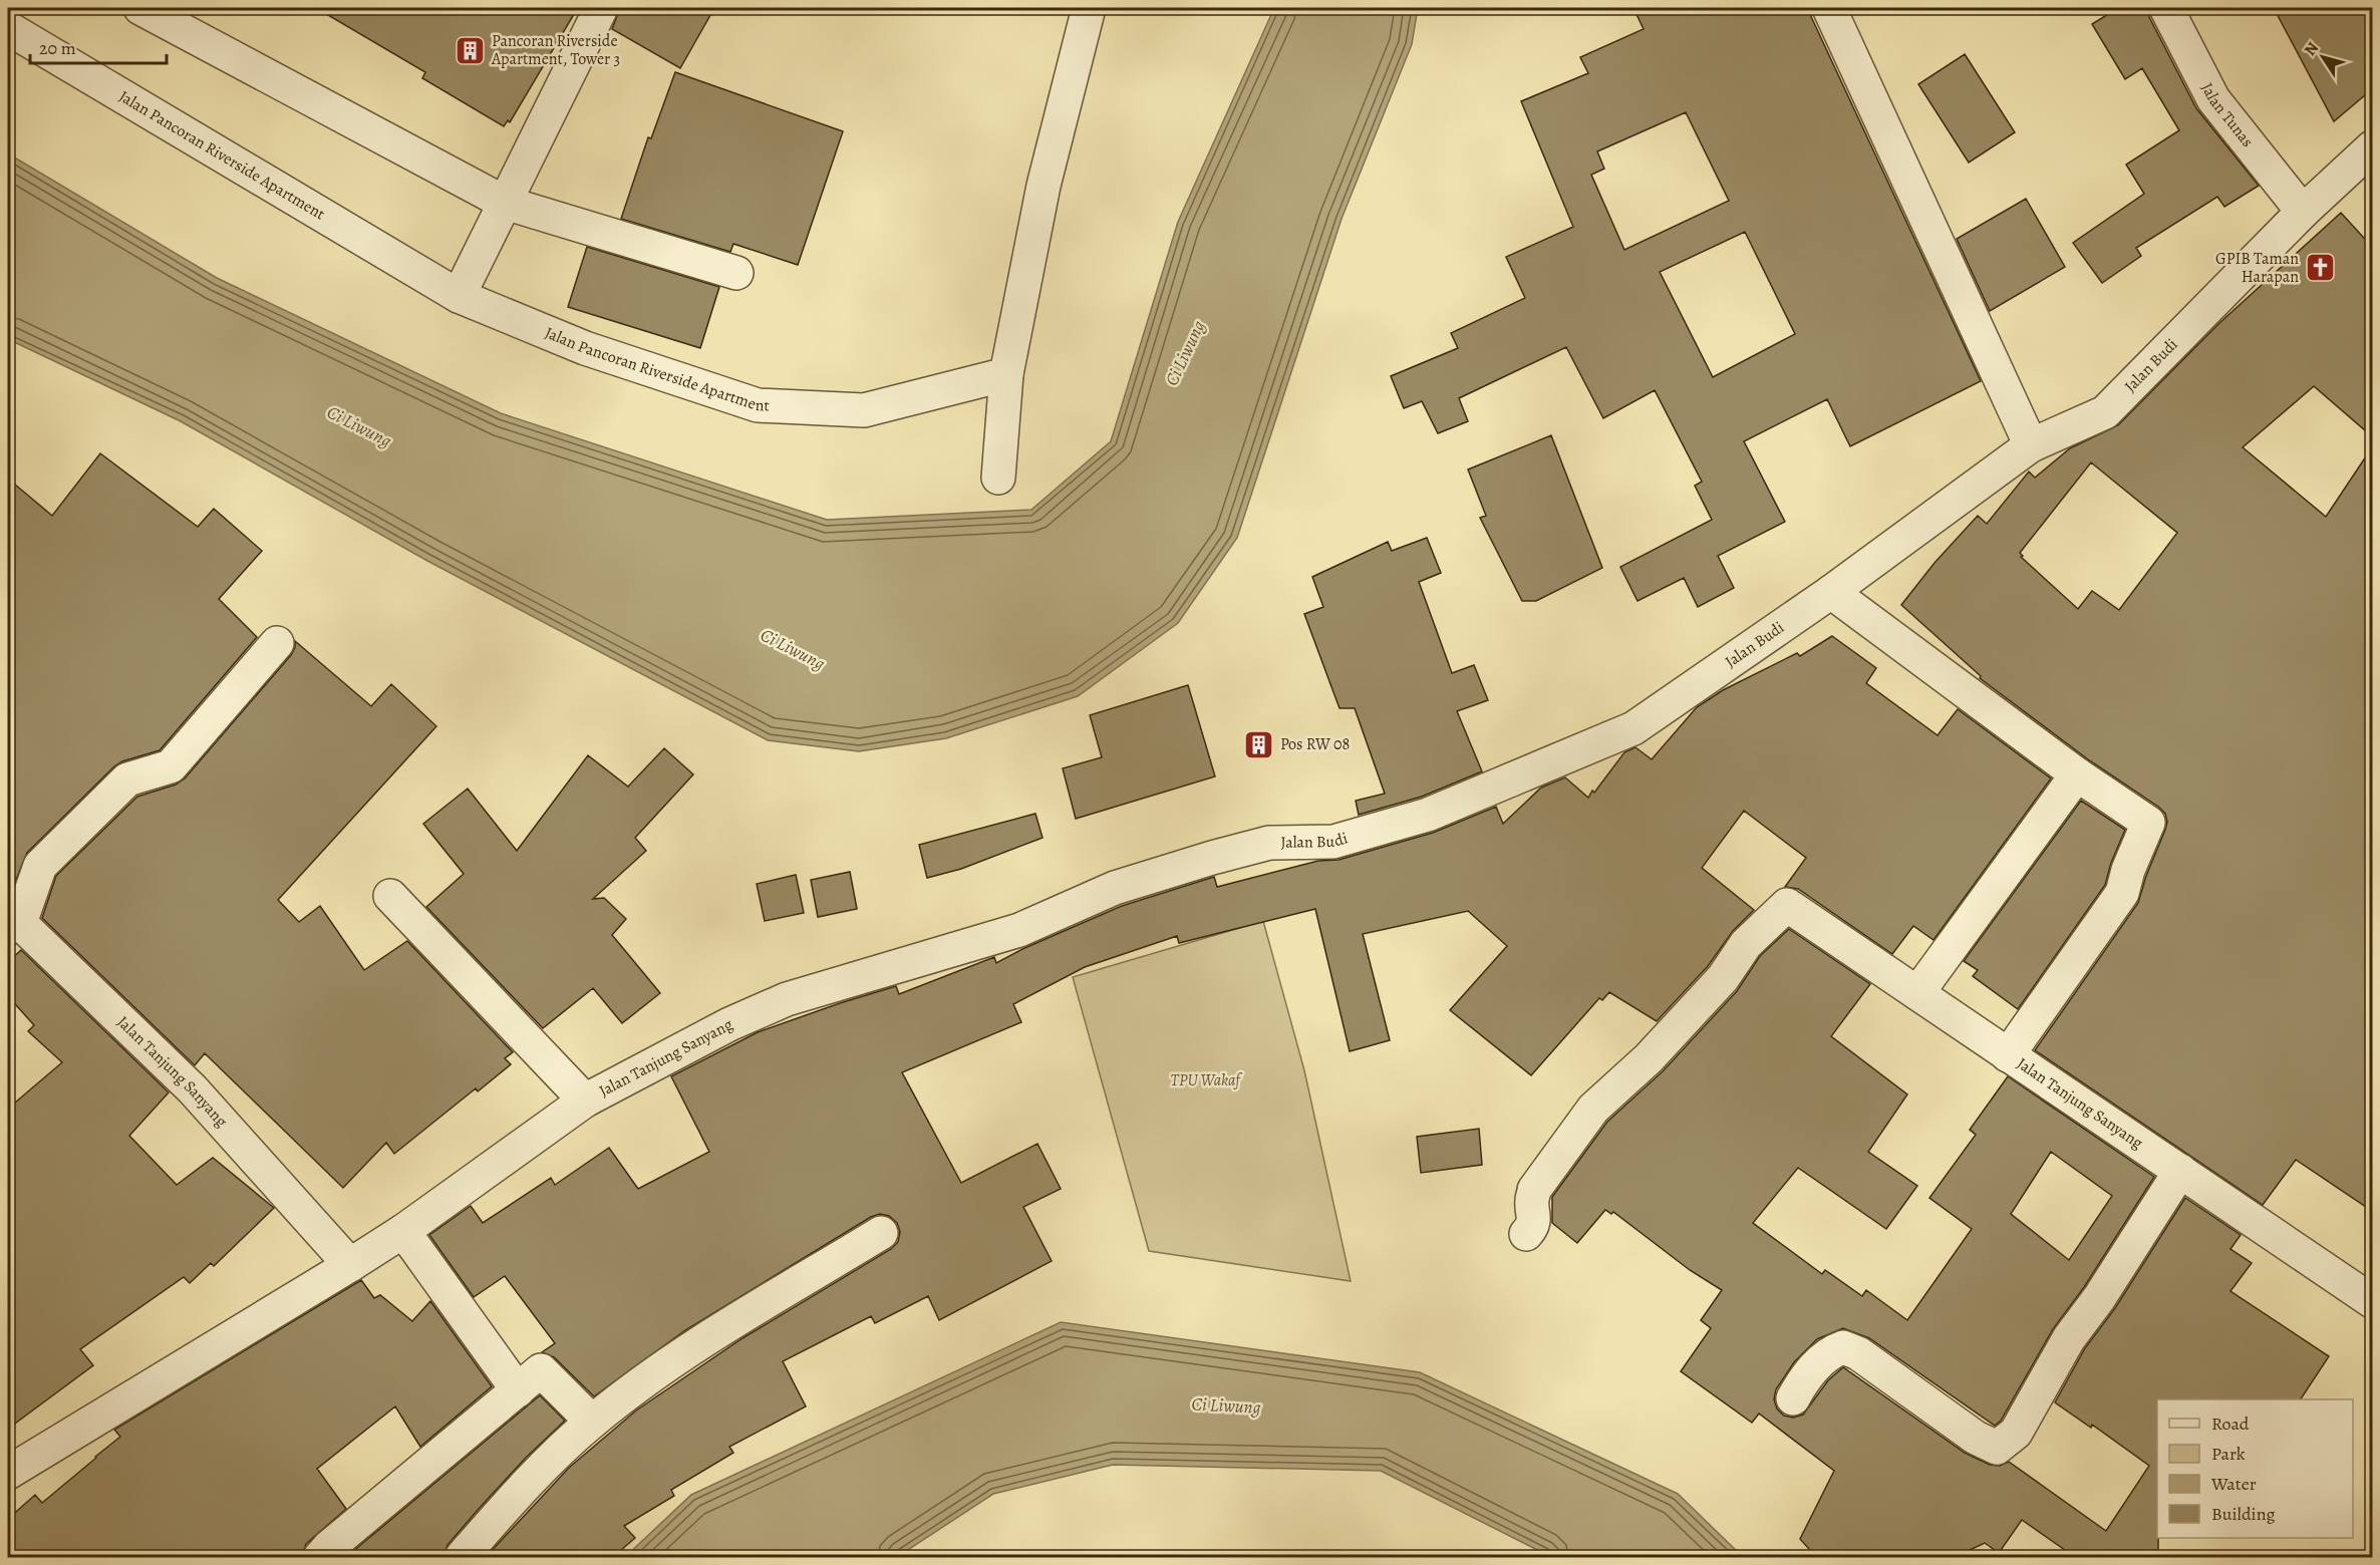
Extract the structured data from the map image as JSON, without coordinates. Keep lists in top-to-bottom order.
{
  "streets": {
    "street": [
      "Jalan Tunas",
      "Jalan Pancoran Riverside Apartment",
      "Jalan Budi",
      "Jalan Tanjung Sanyang"
    ]
  },
  "crossings": [
    ["Jalan Tunas", "Jalan Budi"],
    ["Jalan Budi", "Jalan Tanjung Sanyang"]
  ],
  "water": ["Ci Liwung"],
  "parks": ["TPU Wakaf"],
  "places": {
    "building": ["Pancoran Riverside Apartment, Tower 3", "Pos RW 08"],
    "church": ["GPIB Taman Harapan"]
  },
  "legend": [
    "Road",
    "Park",
    "Water",
    "Building"
  ],
  "scale_bar": "20 m",
  "north": "top left"
}
